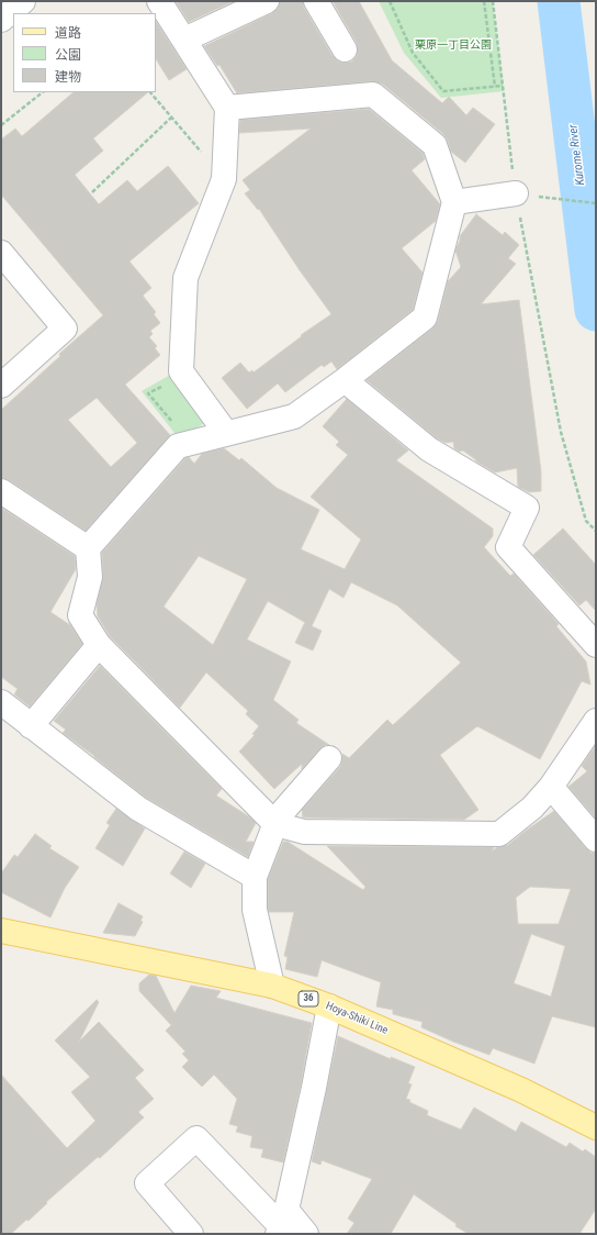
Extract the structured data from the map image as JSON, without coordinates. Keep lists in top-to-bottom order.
{
  "streets": {
    "main road": ["36", "Hoya-Shiki Line"]
  },
  "water": ["Kurome River"],
  "parks": ["栗原一丁目公園"],
  "legend": ["道路", "公園", "建物"]
}
